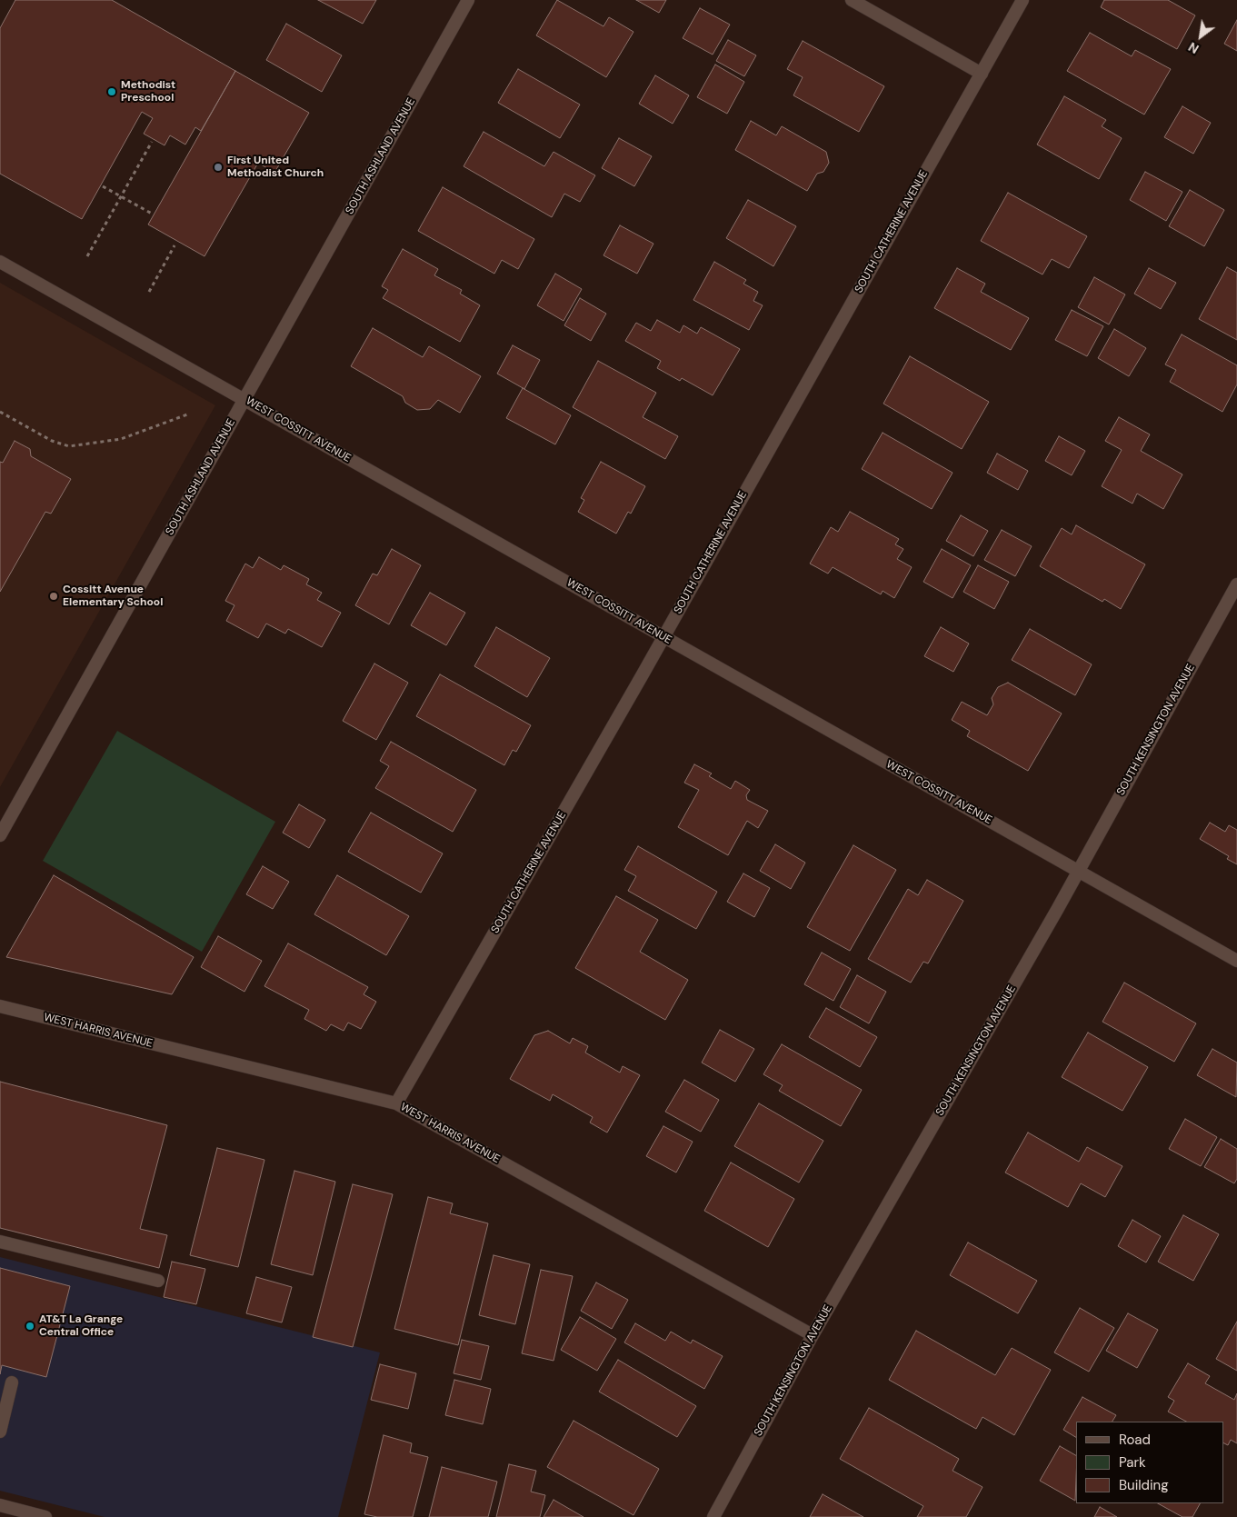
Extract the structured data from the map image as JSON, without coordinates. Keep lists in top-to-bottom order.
{
  "streets": {
    "street": [
      "SOUTH ASHLAND AVENUE",
      "SOUTH CATHERINE AVENUE",
      "WEST COSSITT AVENUE",
      "SOUTH KENSINGTON AVENUE",
      "WEST HARRIS AVENUE"
    ]
  },
  "crossings": [
    ["SOUTH ASHLAND AVENUE", "WEST COSSITT AVENUE"],
    ["SOUTH CATHERINE AVENUE", "WEST COSSITT AVENUE"],
    ["SOUTH CATHERINE AVENUE", "WEST HARRIS AVENUE"],
    ["WEST COSSITT AVENUE", "SOUTH KENSINGTON AVENUE"],
    ["SOUTH KENSINGTON AVENUE", "WEST HARRIS AVENUE"]
  ],
  "places": [
    "Methodist Preschool",
    "First United Methodist Church",
    "Cossitt Avenue Elementary School",
    "AT&T La Grange Central Office"
  ],
  "legend": ["Road", "Park", "Building"],
  "north": "bottom left"
}
